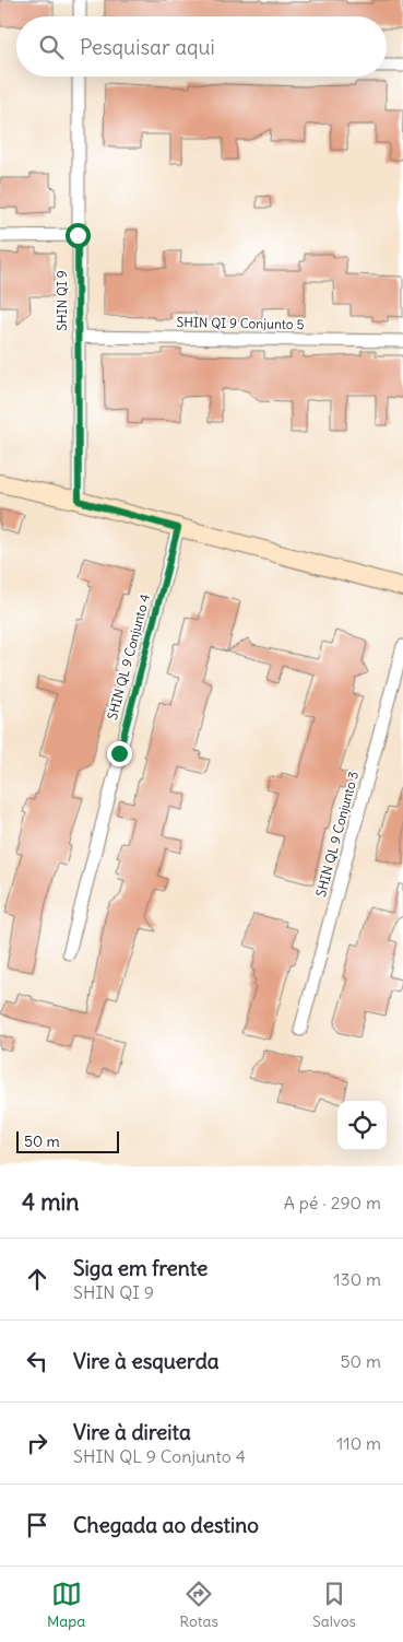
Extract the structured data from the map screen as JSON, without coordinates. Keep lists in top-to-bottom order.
{
  "streets": {
    "street": [
      "SHIN QI 9",
      "SHIN QI 9 Conjunto 5",
      "SHIN QL 9 Conjunto 4",
      "SHIN QL 9 Conjunto 3"
    ]
  },
  "crossings": [
    ["SHIN QI 9", "SHIN QI 9 Conjunto 5"]
  ],
  "scale_bar": "50 m",
  "page": {
    "search": "Pesquisar aqui",
    "scale": "50 m",
    "heading": ["4 min", "A pé · 290 m"],
    "list": [
      ["Siga em frente", "SHIN QI 9", "130 m"],
      ["Vire à esquerda", "50 m"],
      ["Vire à direita", "SHIN QL 9 Conjunto 4", "110 m"],
      "Chegada ao destino"
    ],
    "nav": ["Mapa", "Rotas", "Salvos"]
  }
}
